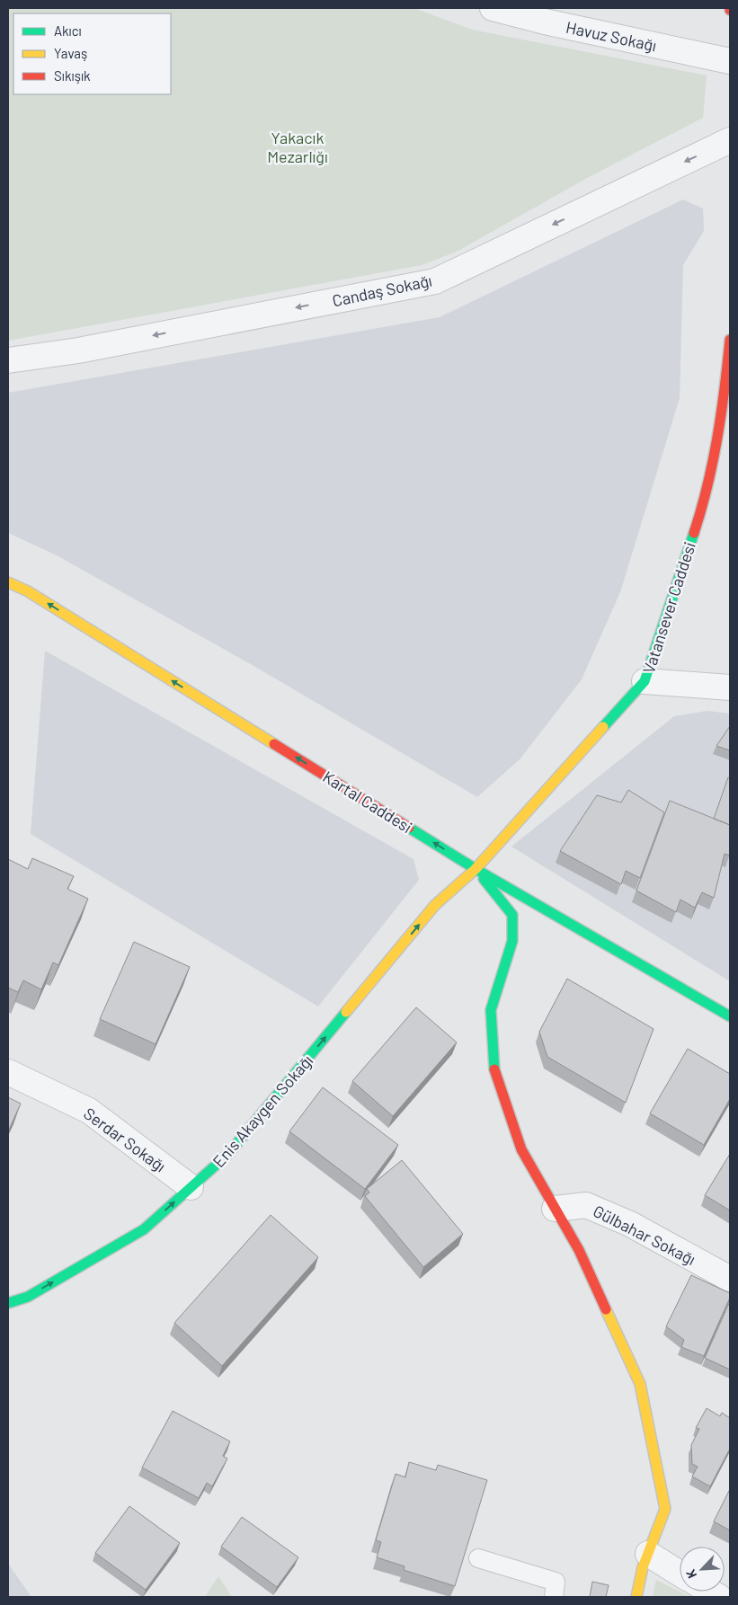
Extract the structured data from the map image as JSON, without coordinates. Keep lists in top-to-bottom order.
{
  "streets": {
    "main road": ["Vatansever Caddesi", "Kartal Caddesi", "Enis Akaygen Sokağı"],
    "street": [
      "Havuz Sokağı",
      "Candaş Sokağı",
      "Serdar Sokağı",
      "Gülbahar Sokağı"
    ]
  },
  "crossings": [
    ["Vatansever Caddesi", "Kartal Caddesi"],
    ["Vatansever Caddesi", "Enis Akaygen Sokağı"],
    ["Kartal Caddesi", "Enis Akaygen Sokağı"],
    ["Enis Akaygen Sokağı", "Serdar Sokağı"]
  ],
  "one_way": ["Candaş Sokağı", "Kartal Caddesi", "Enis Akaygen Sokağı"],
  "parks": ["Yakacık Mezarlığı"],
  "legend": ["Akıcı", "Yavaş", "Sıkışık"],
  "north": "bottom left"
}
